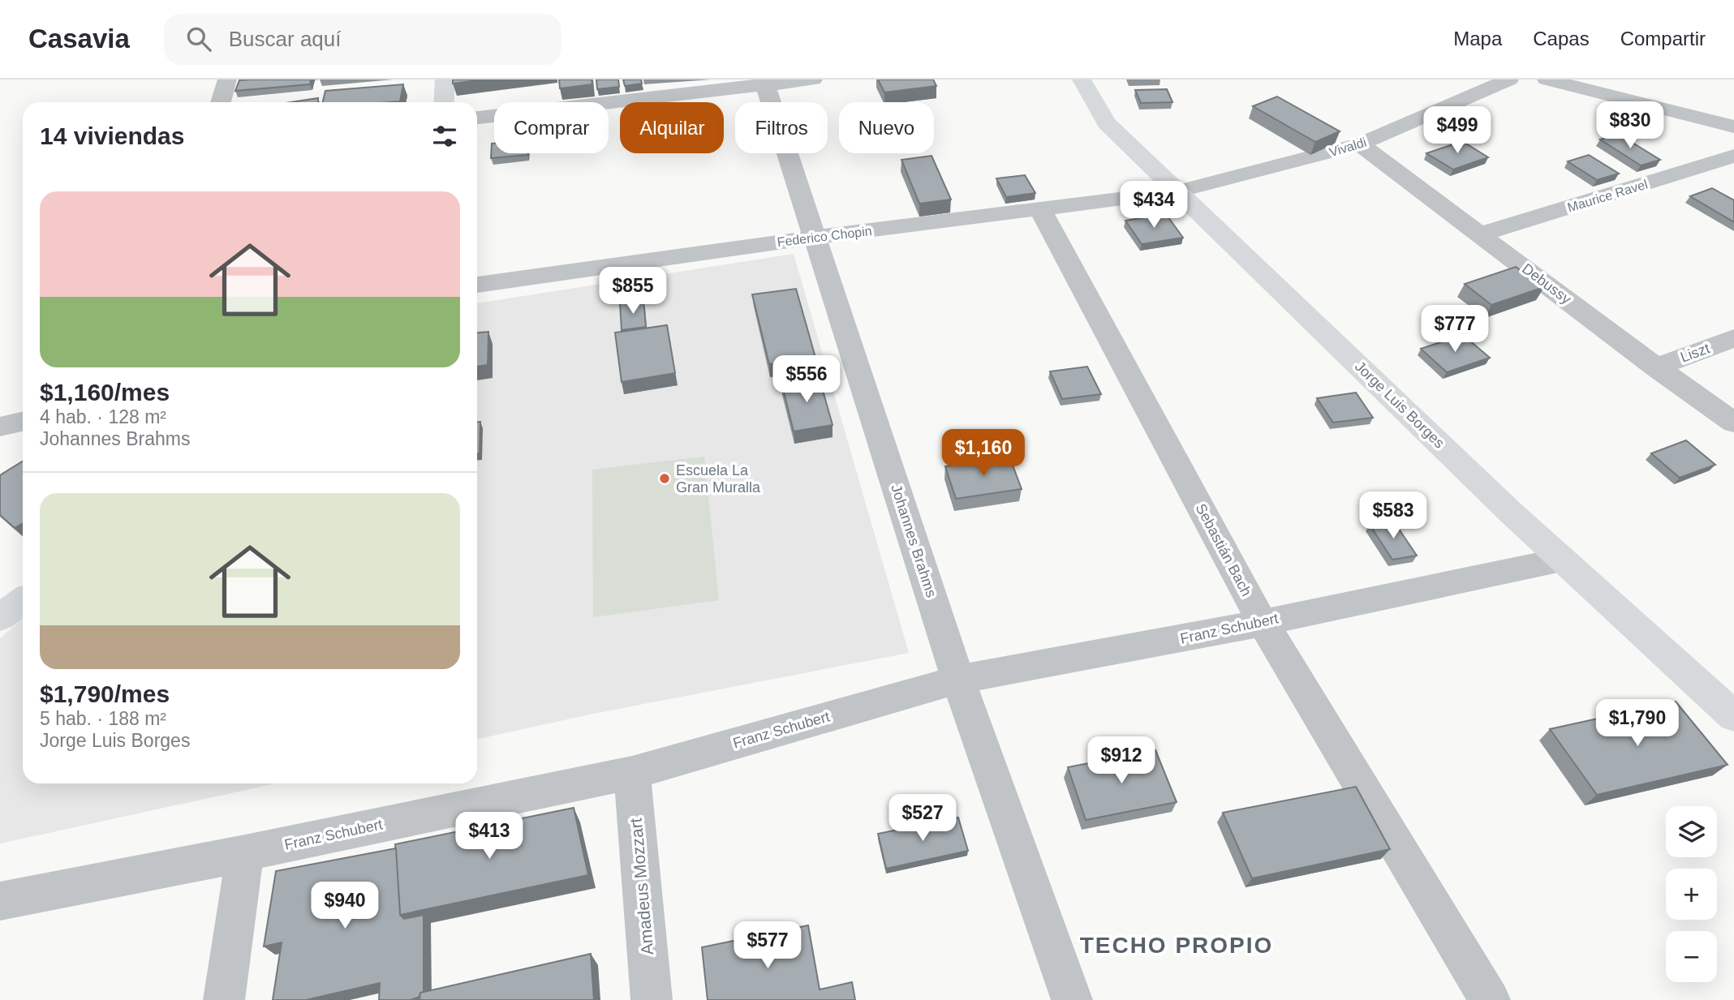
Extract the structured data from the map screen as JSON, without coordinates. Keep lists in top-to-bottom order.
{
  "streets": {
    "street": [
      "Vivaldi",
      "Maurice Ravel",
      "Federico Chopin",
      "Debussy",
      "Liszt",
      "Jorge Luis Borges",
      "Johannes Brahms",
      "Sebastián Bach",
      "Franz Schubert",
      "Amadeus Mozzart"
    ]
  },
  "crossings": [
    ["Vivaldi", "Federico Chopin"],
    ["Vivaldi", "Debussy"],
    ["Vivaldi", "Jorge Luis Borges"],
    ["Maurice Ravel", "Debussy"],
    ["Federico Chopin", "Jorge Luis Borges"],
    ["Federico Chopin", "Johannes Brahms"],
    ["Federico Chopin", "Sebastián Bach"],
    ["Debussy", "Liszt"],
    ["Jorge Luis Borges", "Franz Schubert"],
    ["Johannes Brahms", "Franz Schubert"],
    ["Sebastián Bach", "Franz Schubert"],
    ["Franz Schubert", "Amadeus Mozzart"]
  ],
  "districts": ["TECHO PROPIO"],
  "places": ["Escuela La Gran Muralla"],
  "page": {
    "header": "Casavia",
    "search": "Buscar aquí",
    "nav": ["Mapa", "Capas", "Compartir"],
    "price": [
      "$830",
      "$499",
      "$434",
      "$855",
      "$777",
      "$556",
      "$1,160",
      "$583",
      "$1,790",
      "$912",
      "$527",
      "$413",
      "$940",
      "$577"
    ],
    "chip": [
      "Comprar",
      "Alquilar",
      "Filtros",
      "Nuevo"
    ],
    "heading": "14 viviendas",
    "list": [
      {
        "name": "$1,160/mes",
        "note": "4 hab. · 128 m² · Johannes Brahms"
      },
      {
        "name": "$1,790/mes",
        "note": "5 hab. · 188 m² · Jorge Luis Borges"
      }
    ],
    "map_buttons": ["+", "−"]
  }
}
